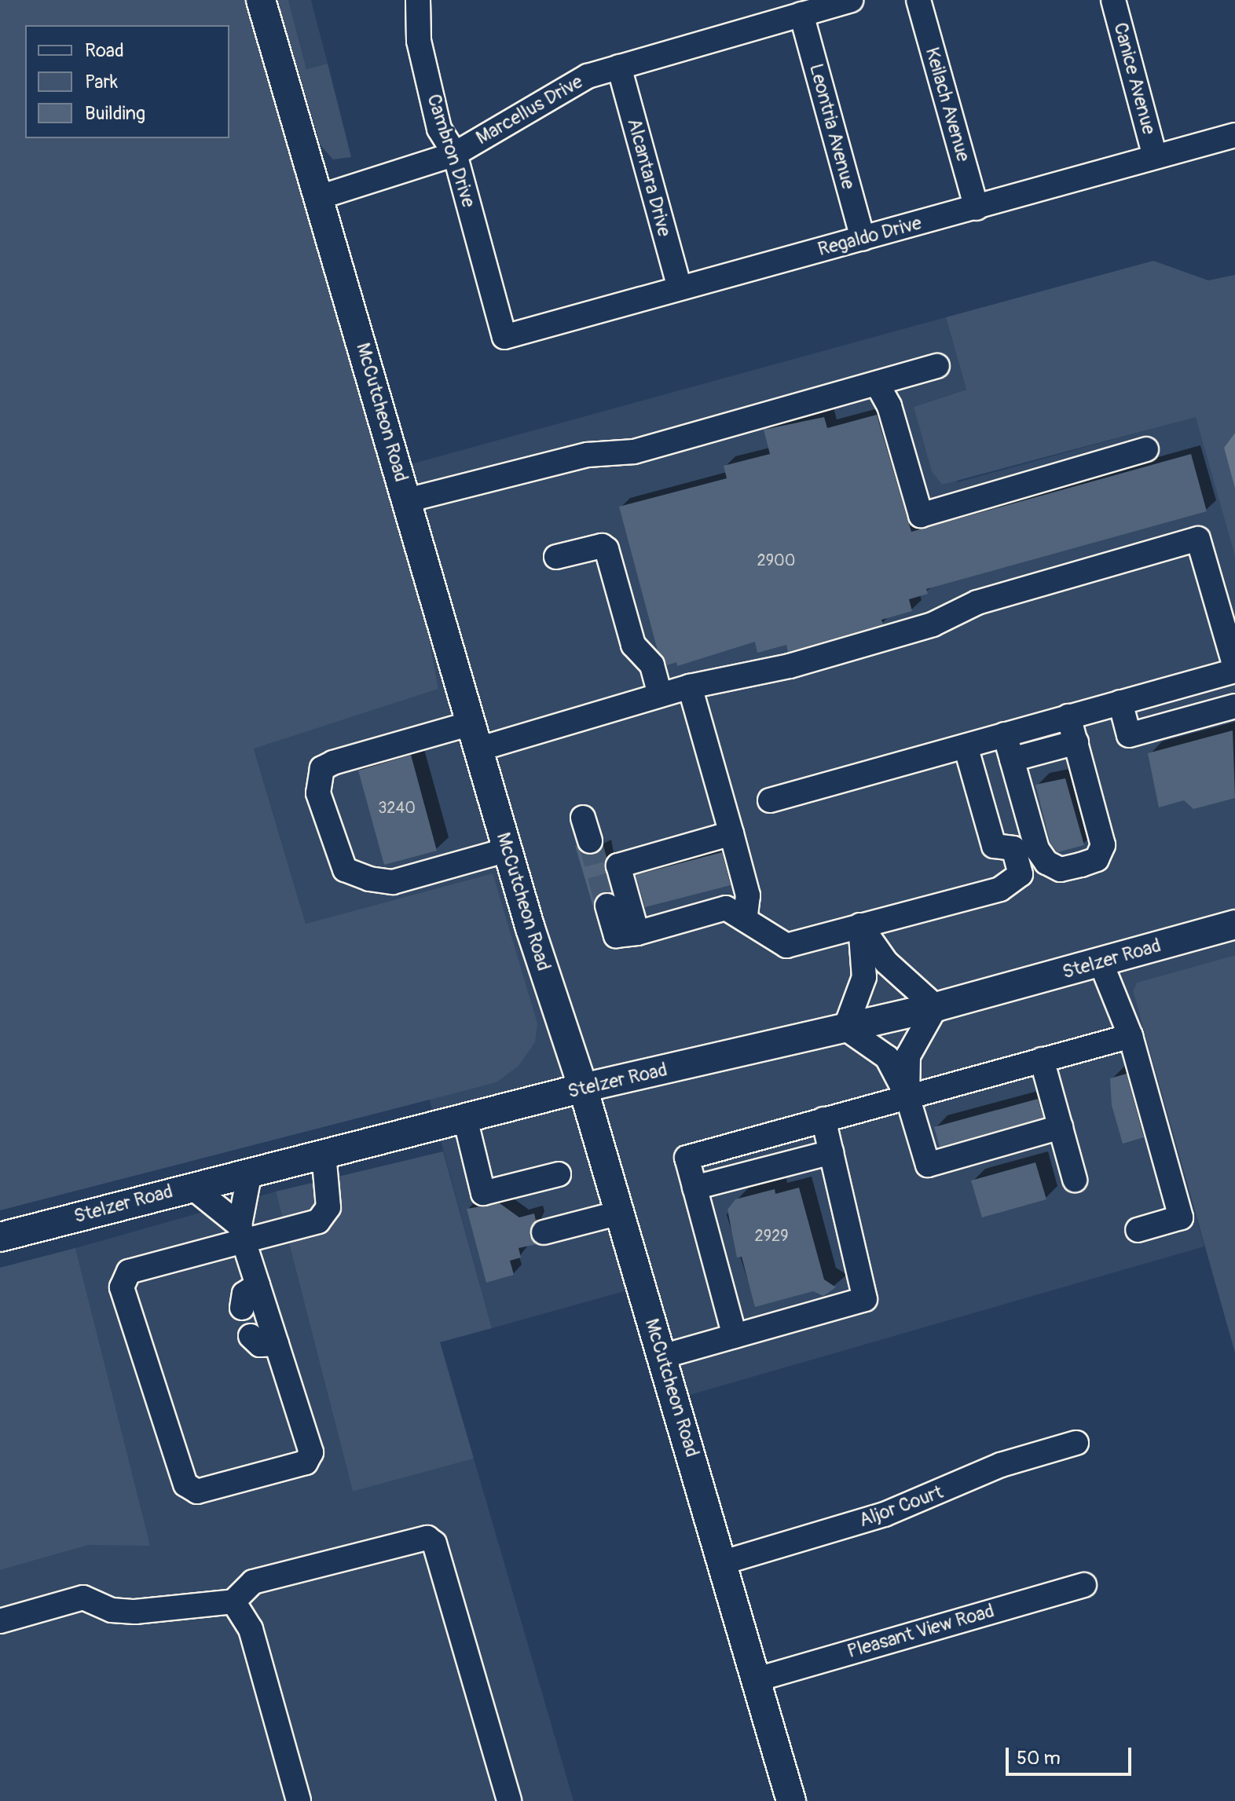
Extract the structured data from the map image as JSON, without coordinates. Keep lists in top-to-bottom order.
{
  "streets": {
    "main road": ["McCutcheon Road", "Stelzer Road"],
    "street": [
      "Canice Avenue",
      "Keilach Avenue",
      "Marcellus Drive",
      "Leontria Avenue",
      "Cambron Drive",
      "Alcantara Drive",
      "Regaldo Drive",
      "Aljor Court",
      "Pleasant View Road"
    ]
  },
  "crossings": [
    ["Canice Avenue", "Regaldo Drive"],
    ["Keilach Avenue", "Regaldo Drive"],
    ["Marcellus Drive", "Leontria Avenue"],
    ["Marcellus Drive", "Cambron Drive"],
    ["Marcellus Drive", "Alcantara Drive"],
    ["Marcellus Drive", "McCutcheon Road"],
    ["Leontria Avenue", "Regaldo Drive"],
    ["Cambron Drive", "Regaldo Drive"],
    ["Alcantara Drive", "Regaldo Drive"],
    ["McCutcheon Road", "Stelzer Road"],
    ["McCutcheon Road", "Aljor Court"],
    ["McCutcheon Road", "Pleasant View Road"]
  ],
  "house_numbers": ["2900", "3240", "2929"],
  "legend": ["Road", "Park", "Building"],
  "scale_bar": "50 m"
}
